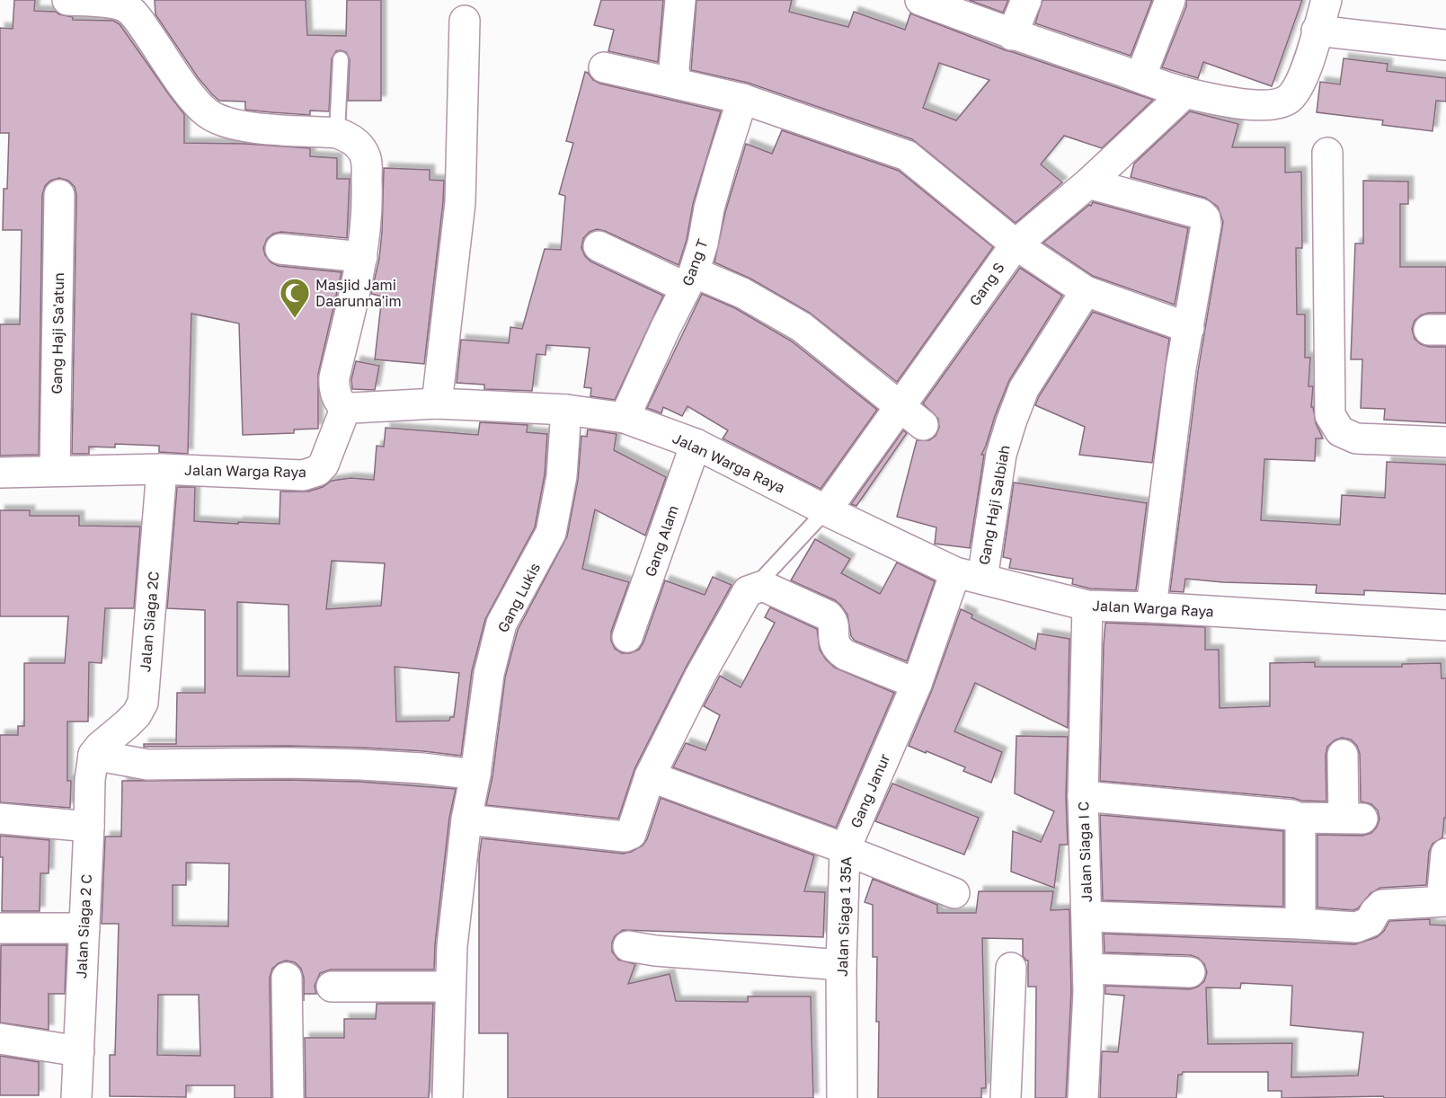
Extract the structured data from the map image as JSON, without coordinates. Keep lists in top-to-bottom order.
{
  "streets": {
    "street": [
      "Gang T",
      "Gang S",
      "Gang Haji Sa'atun",
      "Jalan Warga Raya",
      "Gang Haji Salbiah",
      "Gang Alam",
      "Gang Lukis",
      "Jalan Siaga 2C",
      "Gang Janur",
      "Jalan Siaga I C",
      "Jalan Siaga 1 35A",
      "Jalan Siaga 2 C"
    ]
  },
  "crossings": [
    ["Gang T", "Jalan Warga Raya"],
    ["Gang S", "Jalan Warga Raya"],
    ["Gang Haji Sa'atun", "Jalan Warga Raya"],
    ["Jalan Warga Raya", "Gang Haji Salbiah"],
    ["Jalan Warga Raya", "Gang Alam"],
    ["Jalan Warga Raya", "Gang Lukis"],
    ["Jalan Warga Raya", "Jalan Siaga 2C"],
    ["Jalan Warga Raya", "Gang Janur"],
    ["Jalan Warga Raya", "Jalan Siaga I C"],
    ["Gang Haji Salbiah", "Gang Janur"],
    ["Jalan Siaga 2C", "Jalan Siaga 2 C"]
  ],
  "places": {
    "mosque": ["Masjid Jami Daarunna'im"]
  }
}
